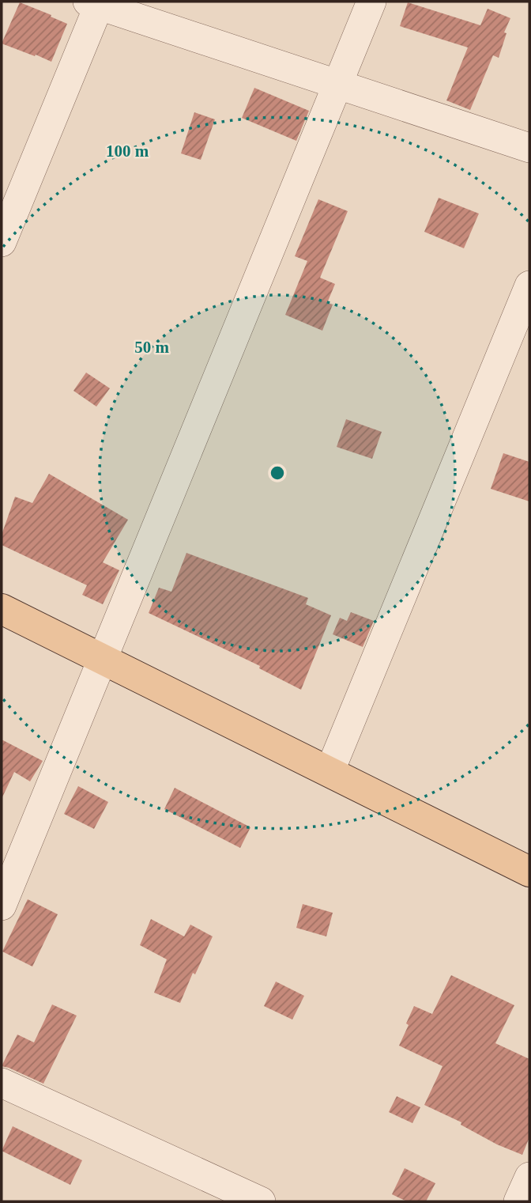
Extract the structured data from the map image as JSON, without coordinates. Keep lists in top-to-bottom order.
{
  "rings": ["100 m", "50 m"]
}
